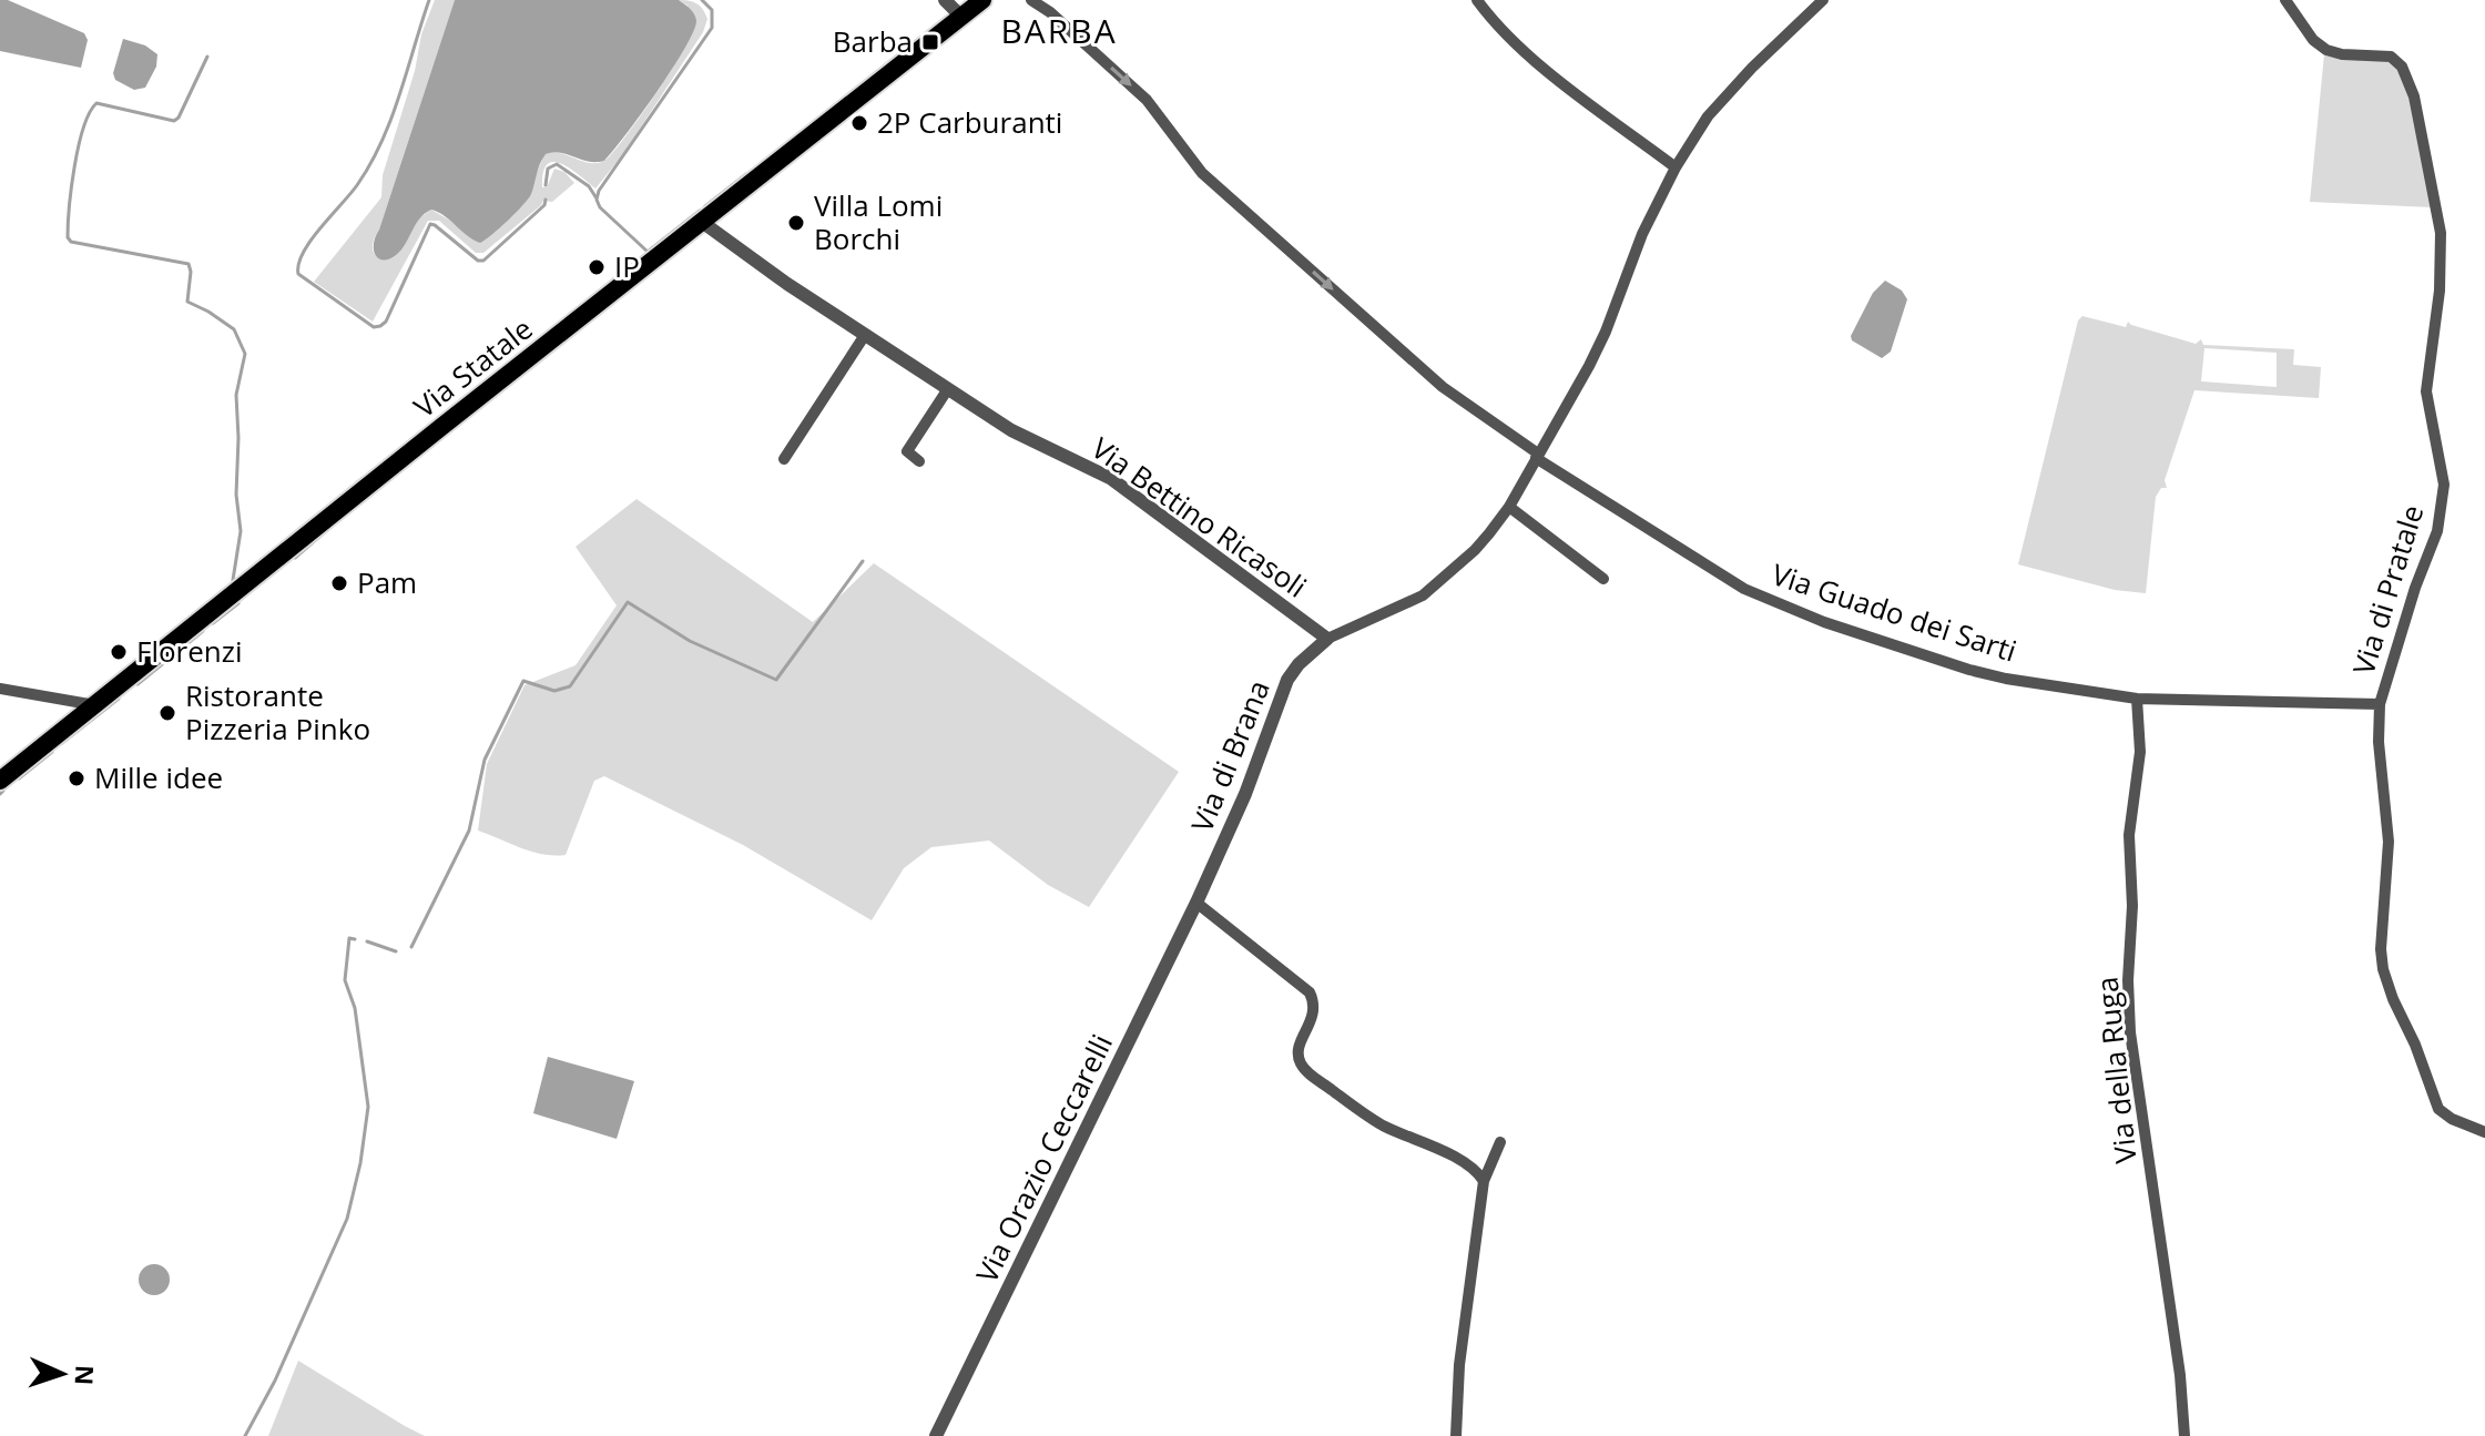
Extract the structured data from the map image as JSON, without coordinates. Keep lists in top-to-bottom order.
{
  "streets": {
    "main road": ["Via Statale"],
    "street": [
      "Via Bettino Ricasoli",
      "Via di Pratale",
      "Via Guado dei Sarti",
      "Via di Brana",
      "Via della Ruga",
      "Via Orazio Ceccarelli"
    ]
  },
  "crossings": [
    ["Via Statale", "Via Bettino Ricasoli"],
    ["Via Bettino Ricasoli", "Via di Brana"],
    ["Via di Pratale", "Via Guado dei Sarti"],
    ["Via Guado dei Sarti", "Via di Brana"],
    ["Via Guado dei Sarti", "Via della Ruga"],
    ["Via di Brana", "Via Orazio Ceccarelli"]
  ],
  "districts": ["BARBA"],
  "places": {
    "transit": ["Barba"],
    "other": [
      "2P Carburanti",
      "Villa Lomi Borchi",
      "IP",
      "Pam",
      "Florenzi",
      "Ristorante Pizzeria Pinko",
      "Mille idee"
    ]
  },
  "north": "right"
}
